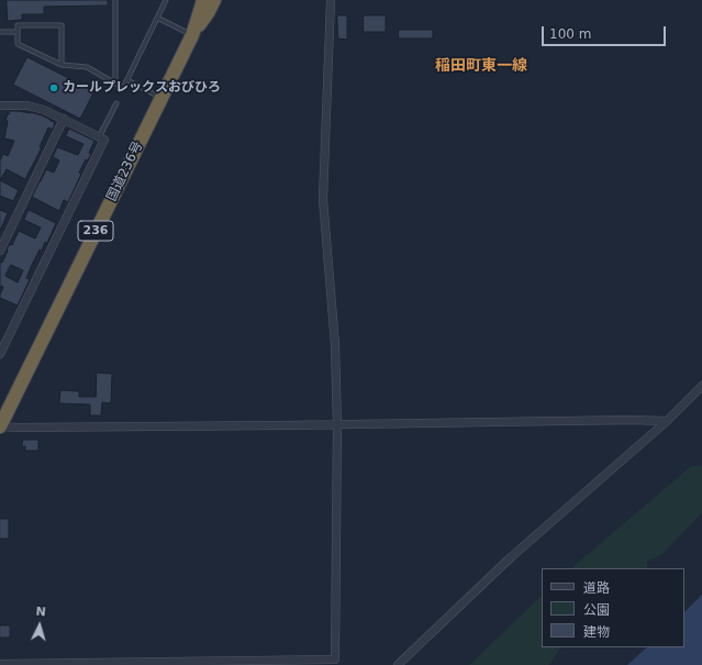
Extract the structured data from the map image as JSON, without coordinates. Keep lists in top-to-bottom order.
{
  "streets": {
    "highway": ["国道236号", "236"]
  },
  "districts": ["稲田町東一線"],
  "places": ["カールプレックスおびひろ"],
  "legend": ["道路", "公園", "建物"],
  "scale_bar": "100 m",
  "north": "top"
}
